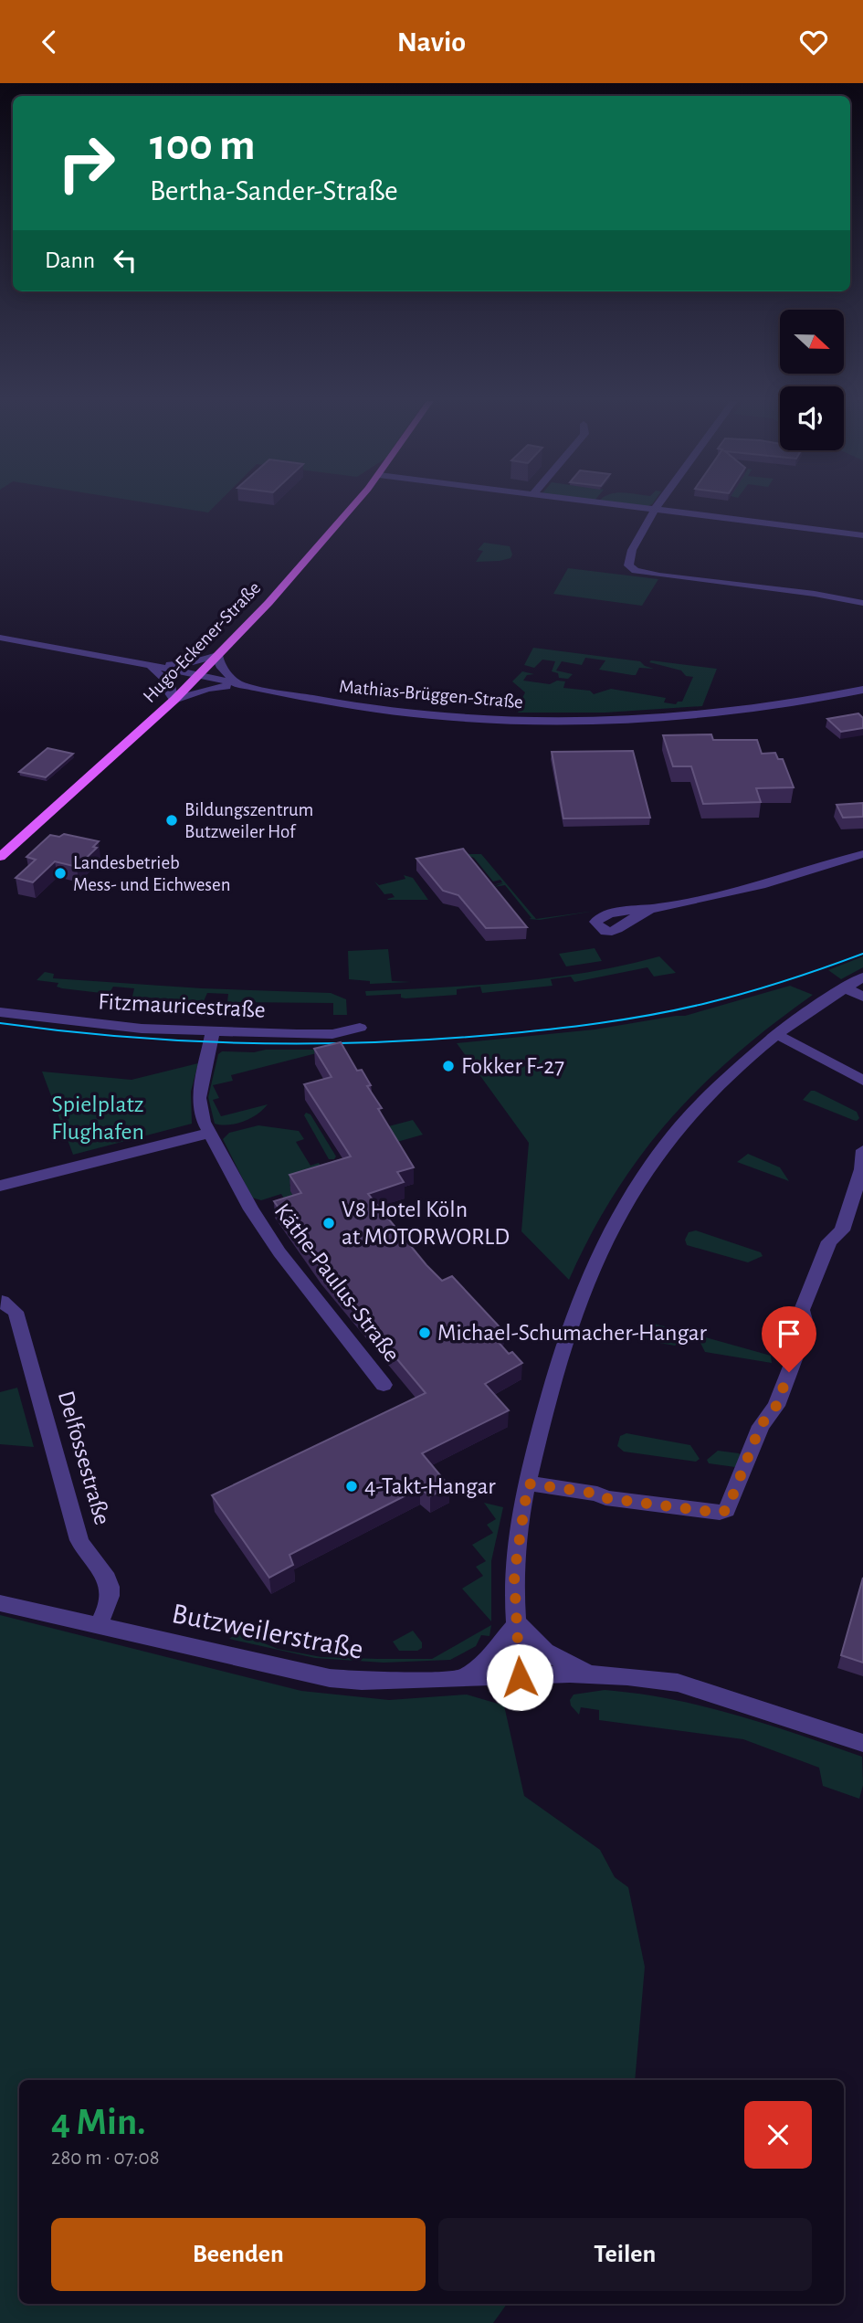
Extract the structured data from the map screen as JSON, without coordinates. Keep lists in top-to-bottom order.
{
  "streets": {
    "main road": ["Hugo-Eckener-Straße"],
    "street": [
      "Mathias-Brüggen-Straße",
      "Fitzmauricestraße",
      "Käthe-Paulus-Straße",
      "Delfossestraße",
      "Butzweilerstraße"
    ]
  },
  "crossings": [
    ["Hugo-Eckener-Straße", "Mathias-Brüggen-Straße"],
    ["Fitzmauricestraße", "Käthe-Paulus-Straße"],
    ["Delfossestraße", "Butzweilerstraße"]
  ],
  "parks": ["Spielplatz Flughafen"],
  "places": [
    "Bildungszentrum Butzweiler Hof",
    "Landesbetrieb Mess- und Eichwesen",
    "Fokker F-27",
    "V8 Hotel Köln at MOTORWORLD",
    "Michael-Schumacher-Hangar",
    "4-Takt-Hangar"
  ],
  "north": "right",
  "page": {
    "header": "Navio",
    "turn": ["100 m", "Bertha-Sander-Straße"],
    "then": "Dann",
    "heading": ["4 Min.", "280 m · 07:08"],
    "buttons": ["Beenden", "Teilen"]
  }
}
